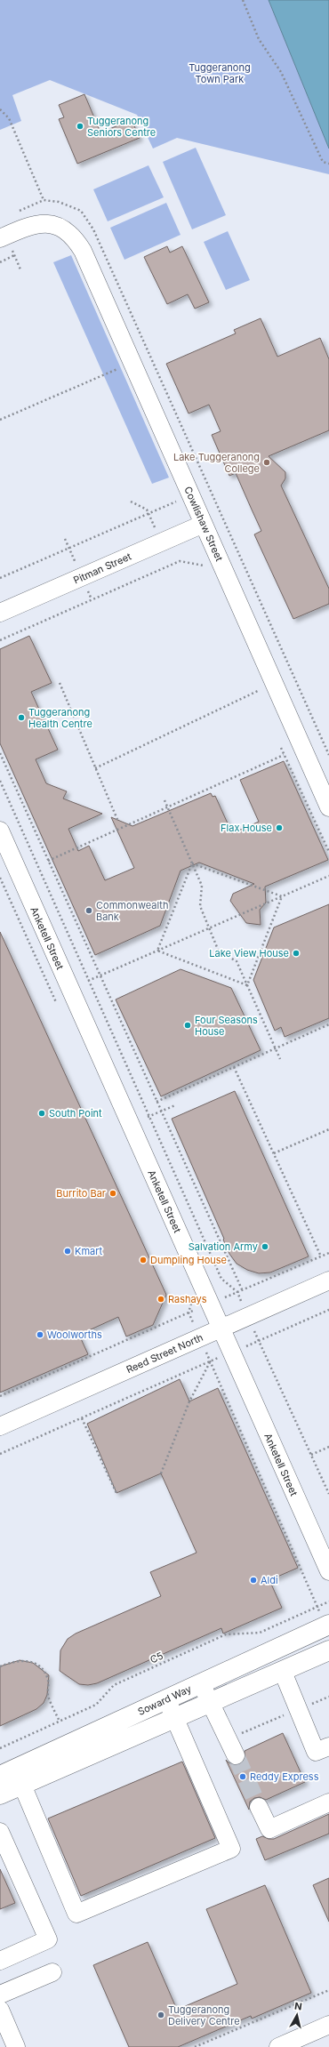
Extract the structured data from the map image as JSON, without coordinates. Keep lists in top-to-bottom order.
{
  "streets": {
    "main road": ["Soward Way"],
    "street": [
      "Cowlishaw Street",
      "Pitman Street",
      "Anketell Street",
      "Reed Street North"
    ],
    "path": ["C5"]
  },
  "crossings": [
    ["Cowlishaw Street", "Pitman Street"],
    ["Anketell Street", "Reed Street North"]
  ],
  "parks": ["Tuggeranong Town Park"],
  "places": [
    "Tuggeranong Seniors Centre",
    "Lake Tuggeranong College",
    "Tuggeranong Health Centre",
    "Flax House",
    "Commonwealth Bank",
    "Lake View House",
    "Four Seasons House",
    "South Point",
    "Burrito Bar",
    "Salvation Army",
    "Kmart",
    "Dumpling House",
    "Rashays",
    "Woolworths",
    "Aldi",
    "Reddy Express",
    "Tuggeranong Delivery Centre"
  ],
  "north": "top"
}
